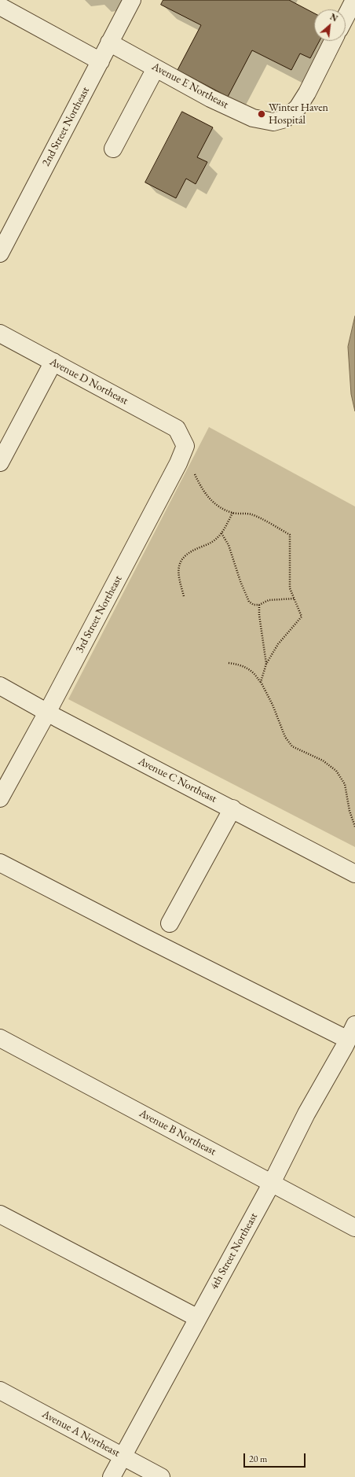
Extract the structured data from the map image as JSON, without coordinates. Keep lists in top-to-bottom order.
{
  "streets": {
    "street": [
      "Avenue E Northeast",
      "2nd Street Northeast",
      "Avenue D Northeast",
      "3rd Street Northeast",
      "Avenue C Northeast",
      "Avenue B Northeast",
      "4th Street Northeast",
      "Avenue A Northeast"
    ]
  },
  "crossings": [
    ["Avenue E Northeast", "2nd Street Northeast"],
    ["Avenue D Northeast", "3rd Street Northeast"],
    ["3rd Street Northeast", "Avenue C Northeast"],
    ["Avenue B Northeast", "4th Street Northeast"],
    ["4th Street Northeast", "Avenue A Northeast"]
  ],
  "places": ["Winter Haven Hospital"],
  "scale_bar": "20 m",
  "north": "top right"
}
